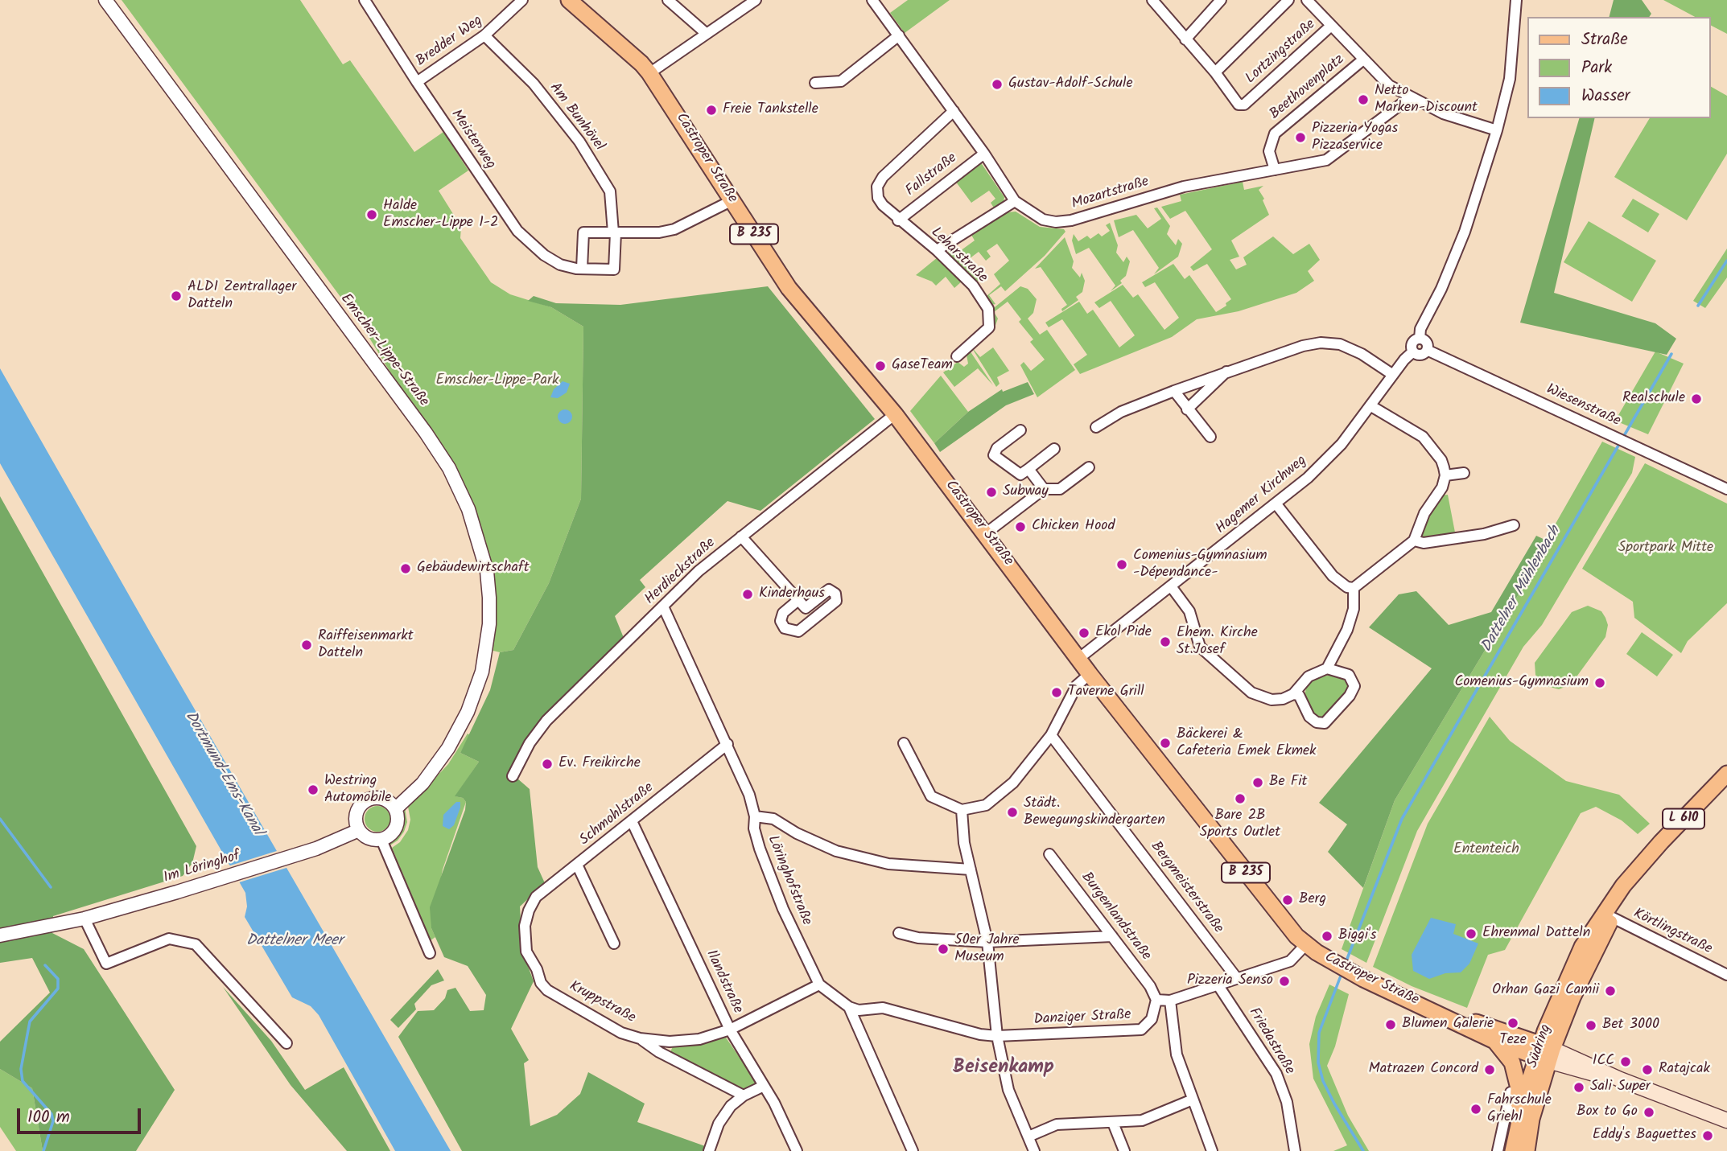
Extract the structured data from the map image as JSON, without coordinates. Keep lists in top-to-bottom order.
{
  "streets": {
    "main road": [
      "Castroper Straße",
      "B 235",
      "L 610",
      "Südring"
    ],
    "street": [
      "Bredder Weg",
      "Lortzingstraße",
      "Beethovenplatz",
      "Am Bunhövel",
      "Meisterweg",
      "Fallstraße",
      "Mozartstraße",
      "Leharstraße",
      "Emscher-Lippe-Straße",
      "Wiesenstraße",
      "Hagemer Kirchweg",
      "Herdieckstraße",
      "Schmohlstraße",
      "Im Löringhof",
      "Löringhofstraße",
      "Bergmeisterstraße",
      "Burgenlandstraße",
      "Körtlingstraße",
      "Ilandstraße",
      "Kruppstraße",
      "Danziger Straße",
      "Friedastraße"
    ]
  },
  "crossings": [
    ["Bredder Weg", "Am Bunhövel"],
    ["Bredder Weg", "Meisterweg"],
    ["Beethovenplatz", "Mozartstraße"],
    ["Am Bunhövel", "Meisterweg"],
    ["Castroper Straße", "B 235"],
    ["Castroper Straße", "Hagemer Kirchweg"],
    ["Castroper Straße", "Herdieckstraße"],
    ["Castroper Straße", "Südring"],
    ["Fallstraße", "Mozartstraße"],
    ["Fallstraße", "Leharstraße"],
    ["Mozartstraße", "Leharstraße"],
    ["B 235", "Südring"],
    ["Emscher-Lippe-Straße", "Im Löringhof"],
    ["Wiesenstraße", "Hagemer Kirchweg"],
    ["Herdieckstraße", "Löringhofstraße"],
    ["Schmohlstraße", "Löringhofstraße"],
    ["Schmohlstraße", "Ilandstraße"],
    ["Schmohlstraße", "Kruppstraße"],
    ["Löringhofstraße", "Kruppstraße"],
    ["Löringhofstraße", "Danziger Straße"],
    ["Burgenlandstraße", "Danziger Straße"],
    ["Körtlingstraße", "Südring"],
    ["Ilandstraße", "Kruppstraße"]
  ],
  "districts": ["Beisenkamp"],
  "water": ["Dattelner Mühlenbach", "Dortmund-Ems-Kanal", "Dattelner Meer"],
  "parks": ["Emscher-Lippe-Park", "Sportpark Mitte", "Ententeich"],
  "places": [
    "Gustav-Adolf-Schule",
    "Netto Marken-Discount",
    "Freie Tankstelle",
    "Pizzeria Yogas Pizzaservice",
    "Halde Emscher-Lippe 1-2",
    "ALDI Zentrallager Datteln",
    "GaseTeam",
    "Realschule",
    "Subway",
    "Chicken Hood",
    "Comenius-Gymnasium -Dépendance-",
    "Gebäudewirtschaft",
    "Kinderhaus",
    "Ekol Pide",
    "Ehem. Kirche St.Josef",
    "Raiffeisenmarkt Datteln",
    "Comenius-Gymnasium",
    "Taverne Grill",
    "Bäckerei & Cafeteria Emek Ekmek",
    "Ev. Freikirche",
    "Be Fit",
    "Westring Automobile",
    "Bare 2B Sports Outlet",
    "Städt. Bewegungskindergarten",
    "Berg",
    "Ehrenmal Datteln",
    "Biggi's",
    "50er Jahre Museum",
    "Pizzeria Senso",
    "Orhan Gazi Camii",
    "Teze",
    "Blumen Galerie",
    "Bet 3000",
    "ICC",
    "Matrazen Concord",
    "Ratajcak",
    "Sali Super",
    "Fahrschule Griehl",
    "Box to Go",
    "Eddy's Baguettes"
  ],
  "legend": ["Straße", "Park", "Wasser"],
  "scale_bar": "100 m"
}
